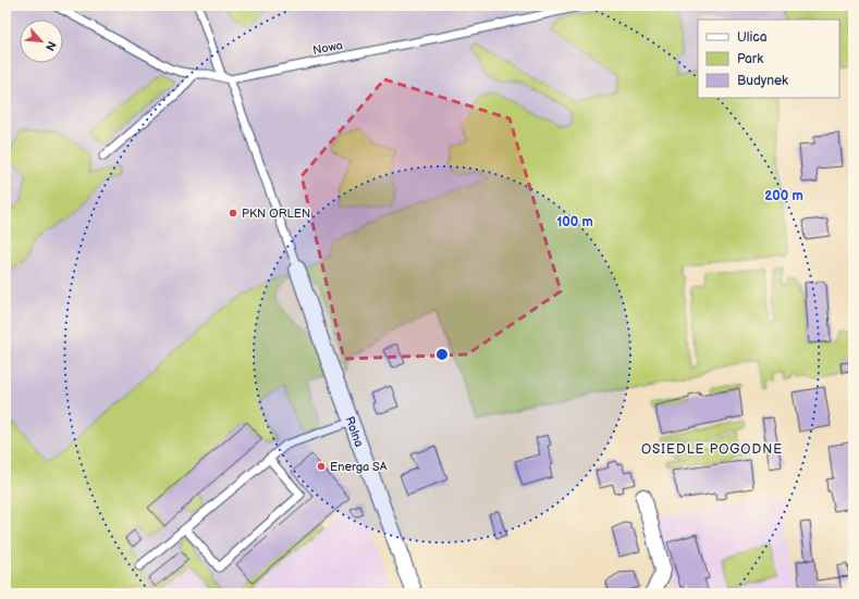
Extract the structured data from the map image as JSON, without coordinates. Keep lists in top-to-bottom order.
{
  "streets": {
    "street": ["Rolna"],
    "lane": ["Nowa"]
  },
  "districts": ["OSIEDLE POGODNE"],
  "places": ["PKN ORLEN", "Energa SA"],
  "legend": ["Ulica", "Park", "Budynek"],
  "north": "bottom right",
  "rings": ["200 m", "100 m"]
}
